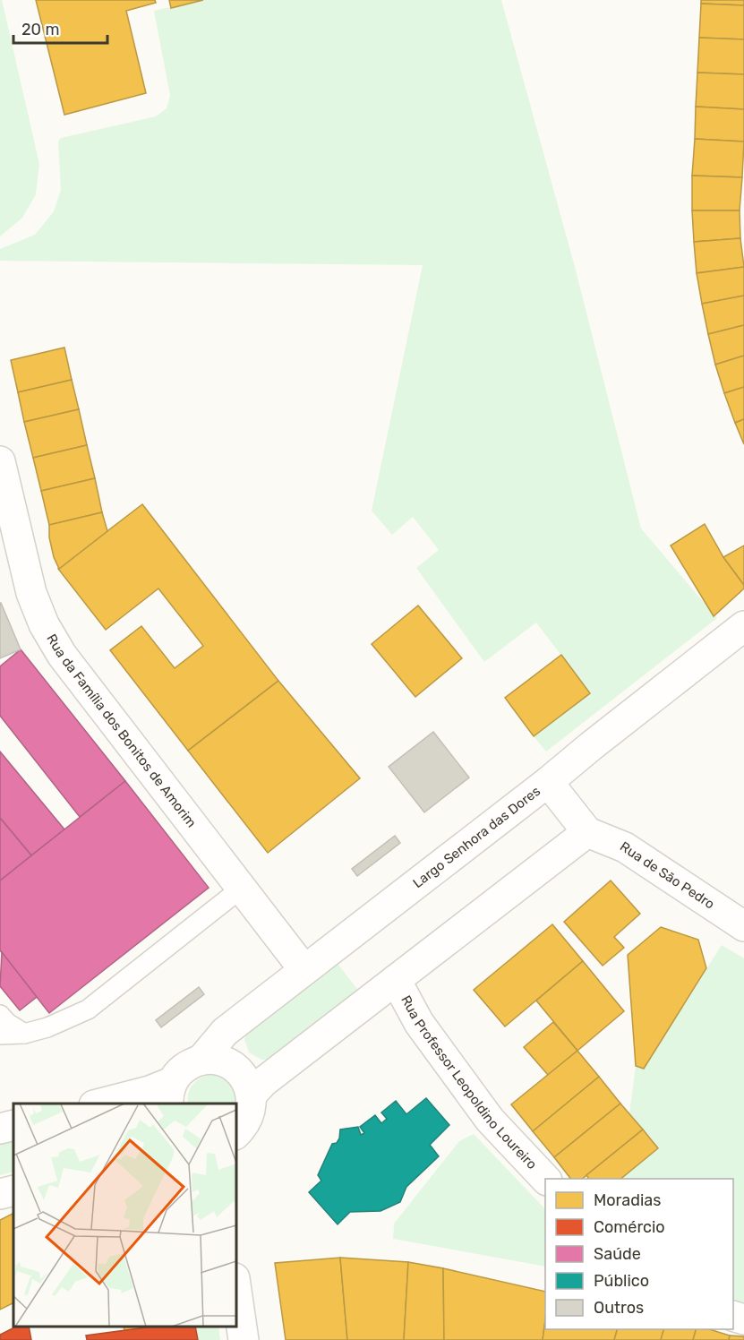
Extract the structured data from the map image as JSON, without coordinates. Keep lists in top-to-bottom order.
{
  "streets": {
    "main road": [
      "Rua da Família dos Bonitos de Amorim",
      "Largo Senhora das Dores",
      "Rua de São Pedro",
      "Rua Professor Leopoldino Loureiro"
    ]
  },
  "crossings": [
    ["Rua da Família dos Bonitos de Amorim", "Largo Senhora das Dores"],
    ["Largo Senhora das Dores", "Rua de São Pedro"]
  ],
  "legend": [
    "Moradias",
    "Comércio",
    "Saúde",
    "Público",
    "Outros"
  ],
  "scale_bar": "20 m"
}
